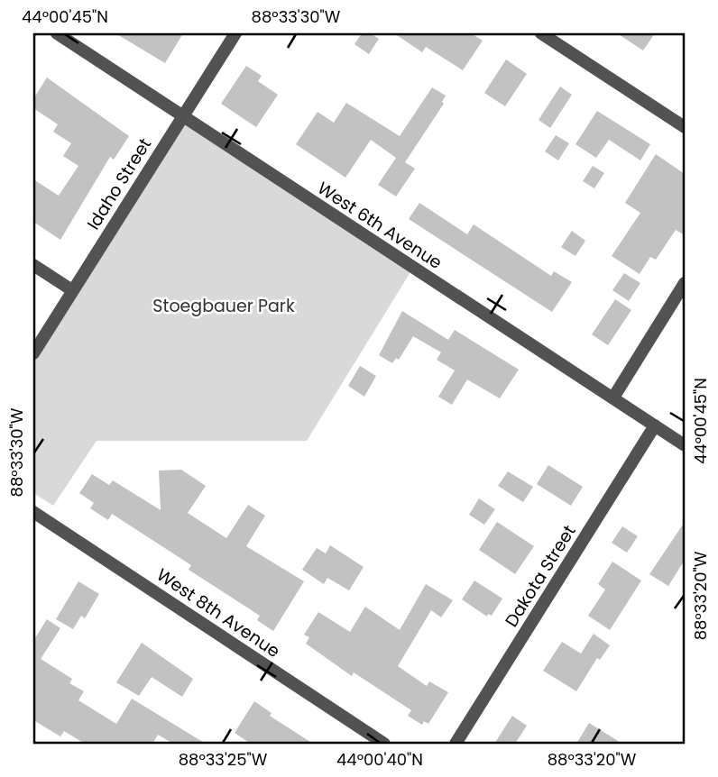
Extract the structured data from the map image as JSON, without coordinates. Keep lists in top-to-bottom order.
{
  "streets": {
    "street": [
      "Idaho Street",
      "West 6th Avenue",
      "Dakota Street",
      "West 8th Avenue"
    ]
  },
  "crossings": [
    ["Idaho Street", "West 6th Avenue"],
    ["West 6th Avenue", "Dakota Street"]
  ],
  "parks": ["Stoegbauer Park"],
  "coordinates": [
    "44°00'45\"N",
    "88°33'30\"W",
    "88°33'20\"W",
    "88°33'25\"W",
    "44°00'40\"N"
  ]
}
